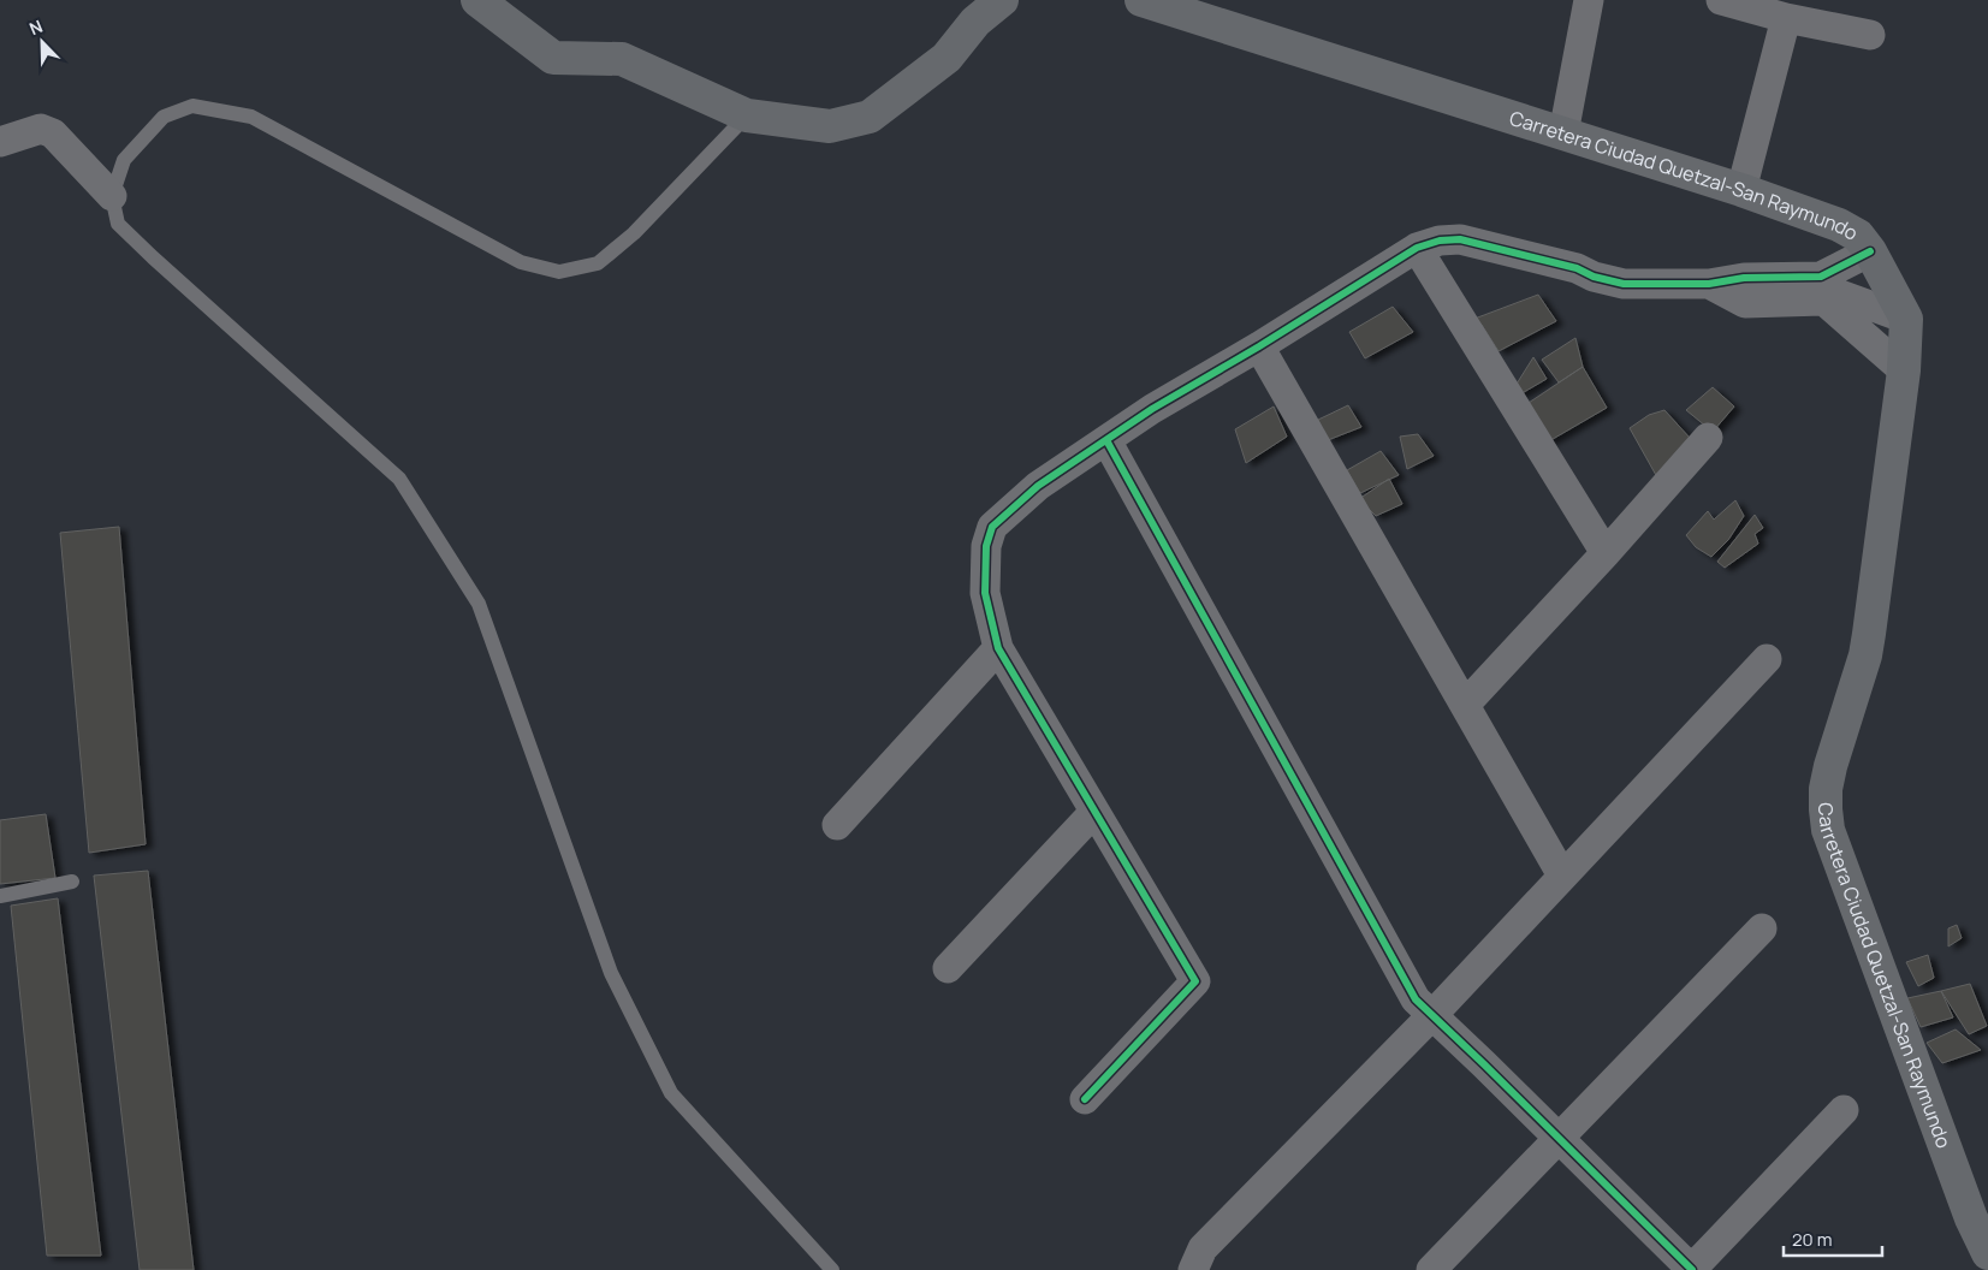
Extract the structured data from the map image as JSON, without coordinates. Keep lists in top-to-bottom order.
{
  "streets": {
    "main road": ["Carretera Ciudad Quetzal-San Raymundo"]
  },
  "scale_bar": "20 m",
  "north": "top left"
}
